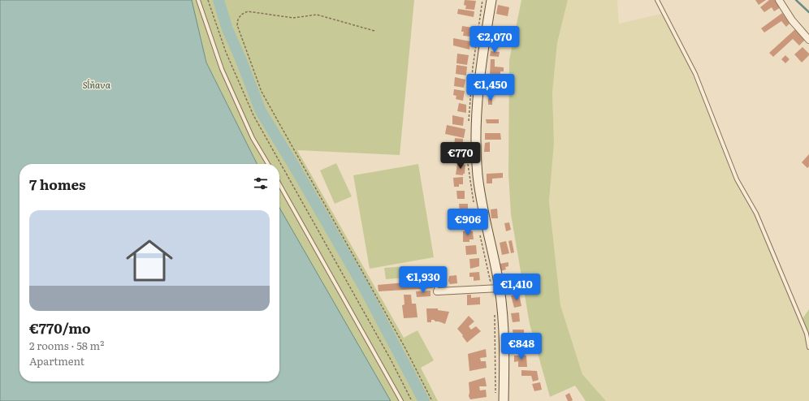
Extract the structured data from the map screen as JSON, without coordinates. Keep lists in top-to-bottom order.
{
  "water": ["Sĺňava"],
  "page": {
    "price": [
      "€2,070",
      "€1,450",
      "€770",
      "€906",
      "€1,930",
      "€1,410",
      "€848"
    ],
    "heading": "7 homes",
    "list": [
      {
        "name": "€770/mo",
        "note": "2 rooms · 58 m² · Apartment"
      }
    ]
  }
}
